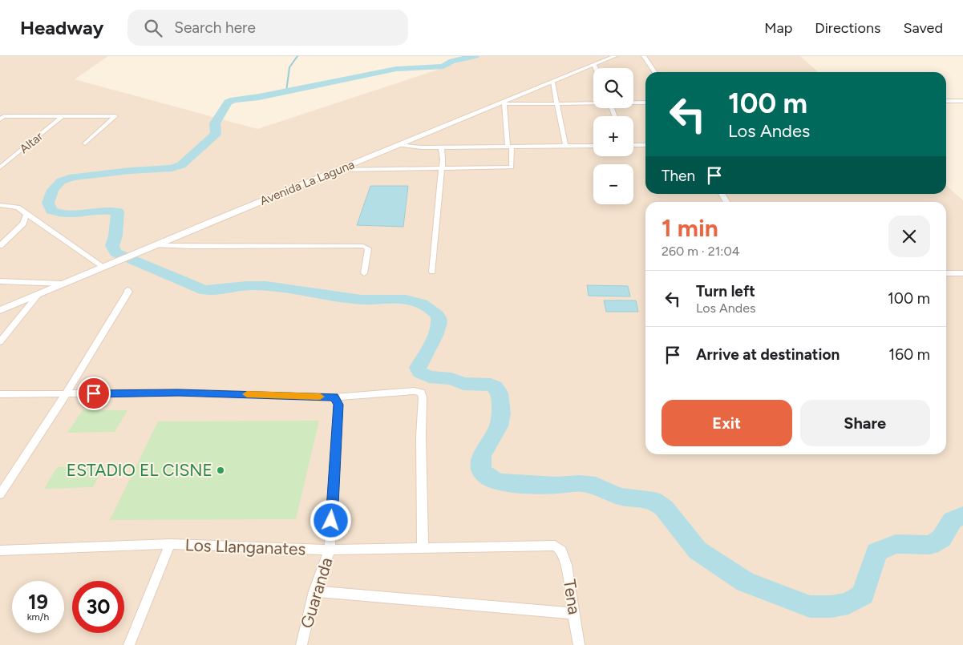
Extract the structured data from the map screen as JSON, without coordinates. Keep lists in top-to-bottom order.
{
  "streets": {
    "street": [
      "Altar",
      "Avenida La Laguna",
      "Los Llanganates",
      "Guaranda",
      "Tena"
    ]
  },
  "crossings": [
    ["Los Llanganates", "Guaranda"],
    ["Los Llanganates", "Tena"]
  ],
  "places": ["ESTADIO EL CISNE"],
  "page": {
    "header": "Headway",
    "search": "Search here",
    "nav": ["Map", "Directions", "Saved"],
    "map_buttons": ["+", "−"],
    "turn": ["100 m", "Los Andes"],
    "then": "Then",
    "heading": ["1 min", "260 m · 21:04"],
    "list": [
      {
        "name": "Turn left",
        "note": "Los Andes",
        "value": "100 m"
      },
      {
        "name": "Arrive at destination",
        "value": "160 m"
      }
    ],
    "buttons": ["Exit", "Share"],
    "speed": "19 km/h",
    "limit": "30"
  }
}
